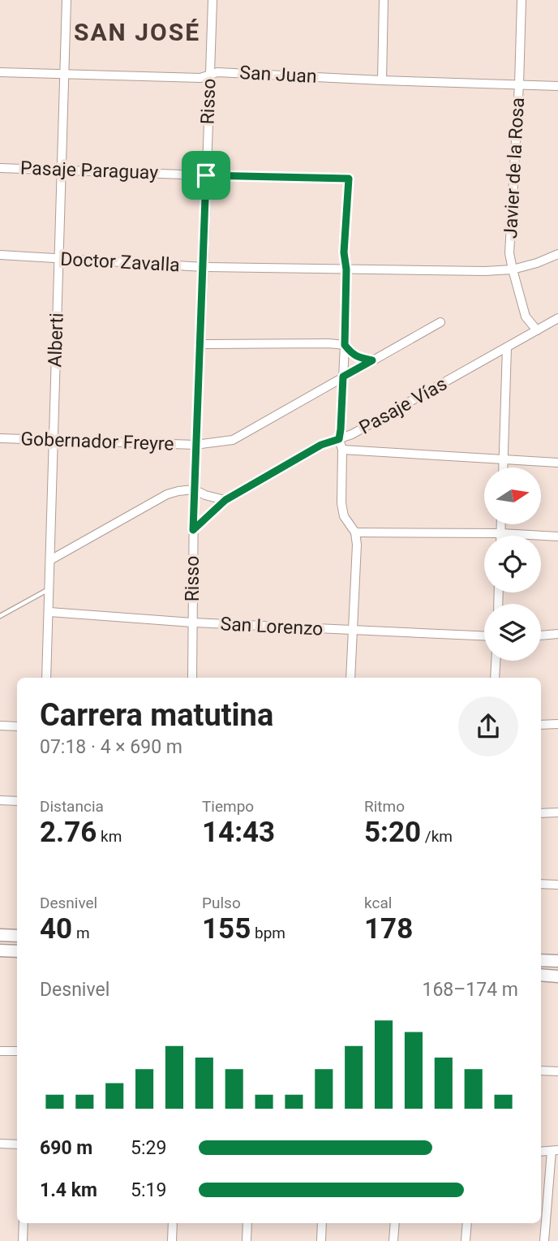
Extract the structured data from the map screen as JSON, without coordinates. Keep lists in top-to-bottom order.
{
  "streets": {
    "street": [
      "San Juan",
      "Risso",
      "Javier de la Rosa",
      "Pasaje Paraguay",
      "Doctor Zavalla",
      "Alberti",
      "Pasaje Vías",
      "Gobernador Freyre",
      "San Lorenzo"
    ]
  },
  "crossings": [
    ["San Juan", "Risso"],
    ["San Juan", "Javier de la Rosa"],
    ["San Juan", "Alberti"],
    ["Risso", "Pasaje Paraguay"],
    ["Risso", "Doctor Zavalla"],
    ["Risso", "Pasaje Vías"],
    ["Risso", "Gobernador Freyre"],
    ["Risso", "San Lorenzo"],
    ["Javier de la Rosa", "Doctor Zavalla"],
    ["Javier de la Rosa", "Pasaje Vías"],
    ["Pasaje Paraguay", "Doctor Zavalla"],
    ["Pasaje Paraguay", "Alberti"],
    ["Doctor Zavalla", "Alberti"],
    ["Alberti", "Gobernador Freyre"],
    ["Alberti", "San Lorenzo"]
  ],
  "districts": ["SAN JOSÉ"],
  "north": "right",
  "page": {
    "heading": ["Carrera matutina", "07:18 · 4 × 690 m"],
    "stats": [
      ["Distancia", "2.76 km"],
      ["Tiempo", "14:43"],
      ["Ritmo", "5:20 /km"],
      ["Desnivel", "40 m"],
      ["Pulso", "155 bpm"],
      ["kcal", "178"]
    ],
    "chart": ["Desnivel", "168–174 m"],
    "list": [
      {
        "name": "690 m",
        "note": "5:29"
      },
      {
        "name": "1.4 km",
        "note": "5:19"
      }
    ]
  }
}
